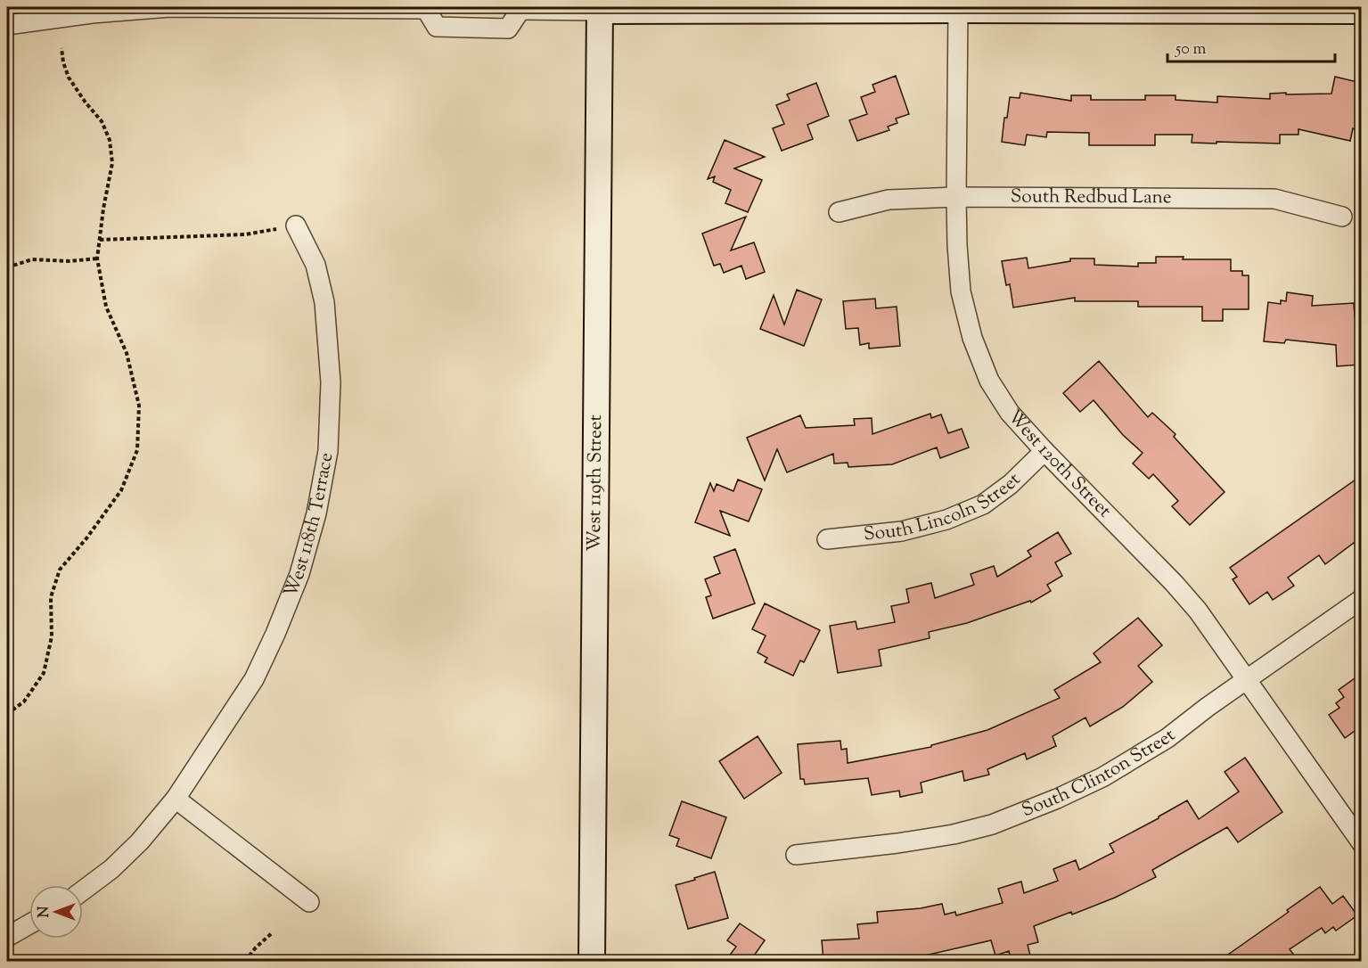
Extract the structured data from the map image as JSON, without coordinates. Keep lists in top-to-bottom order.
{
  "streets": {
    "main road": ["West 119th Street"],
    "street": [
      "South Redbud Lane",
      "West 120th Street",
      "South Lincoln Street",
      "West 118th Terrace",
      "South Clinton Street"
    ]
  },
  "crossings": [
    ["South Redbud Lane", "West 120th Street"],
    ["West 120th Street", "South Lincoln Street"],
    ["West 120th Street", "South Clinton Street"]
  ],
  "scale_bar": "50 m",
  "north": "left"
}
